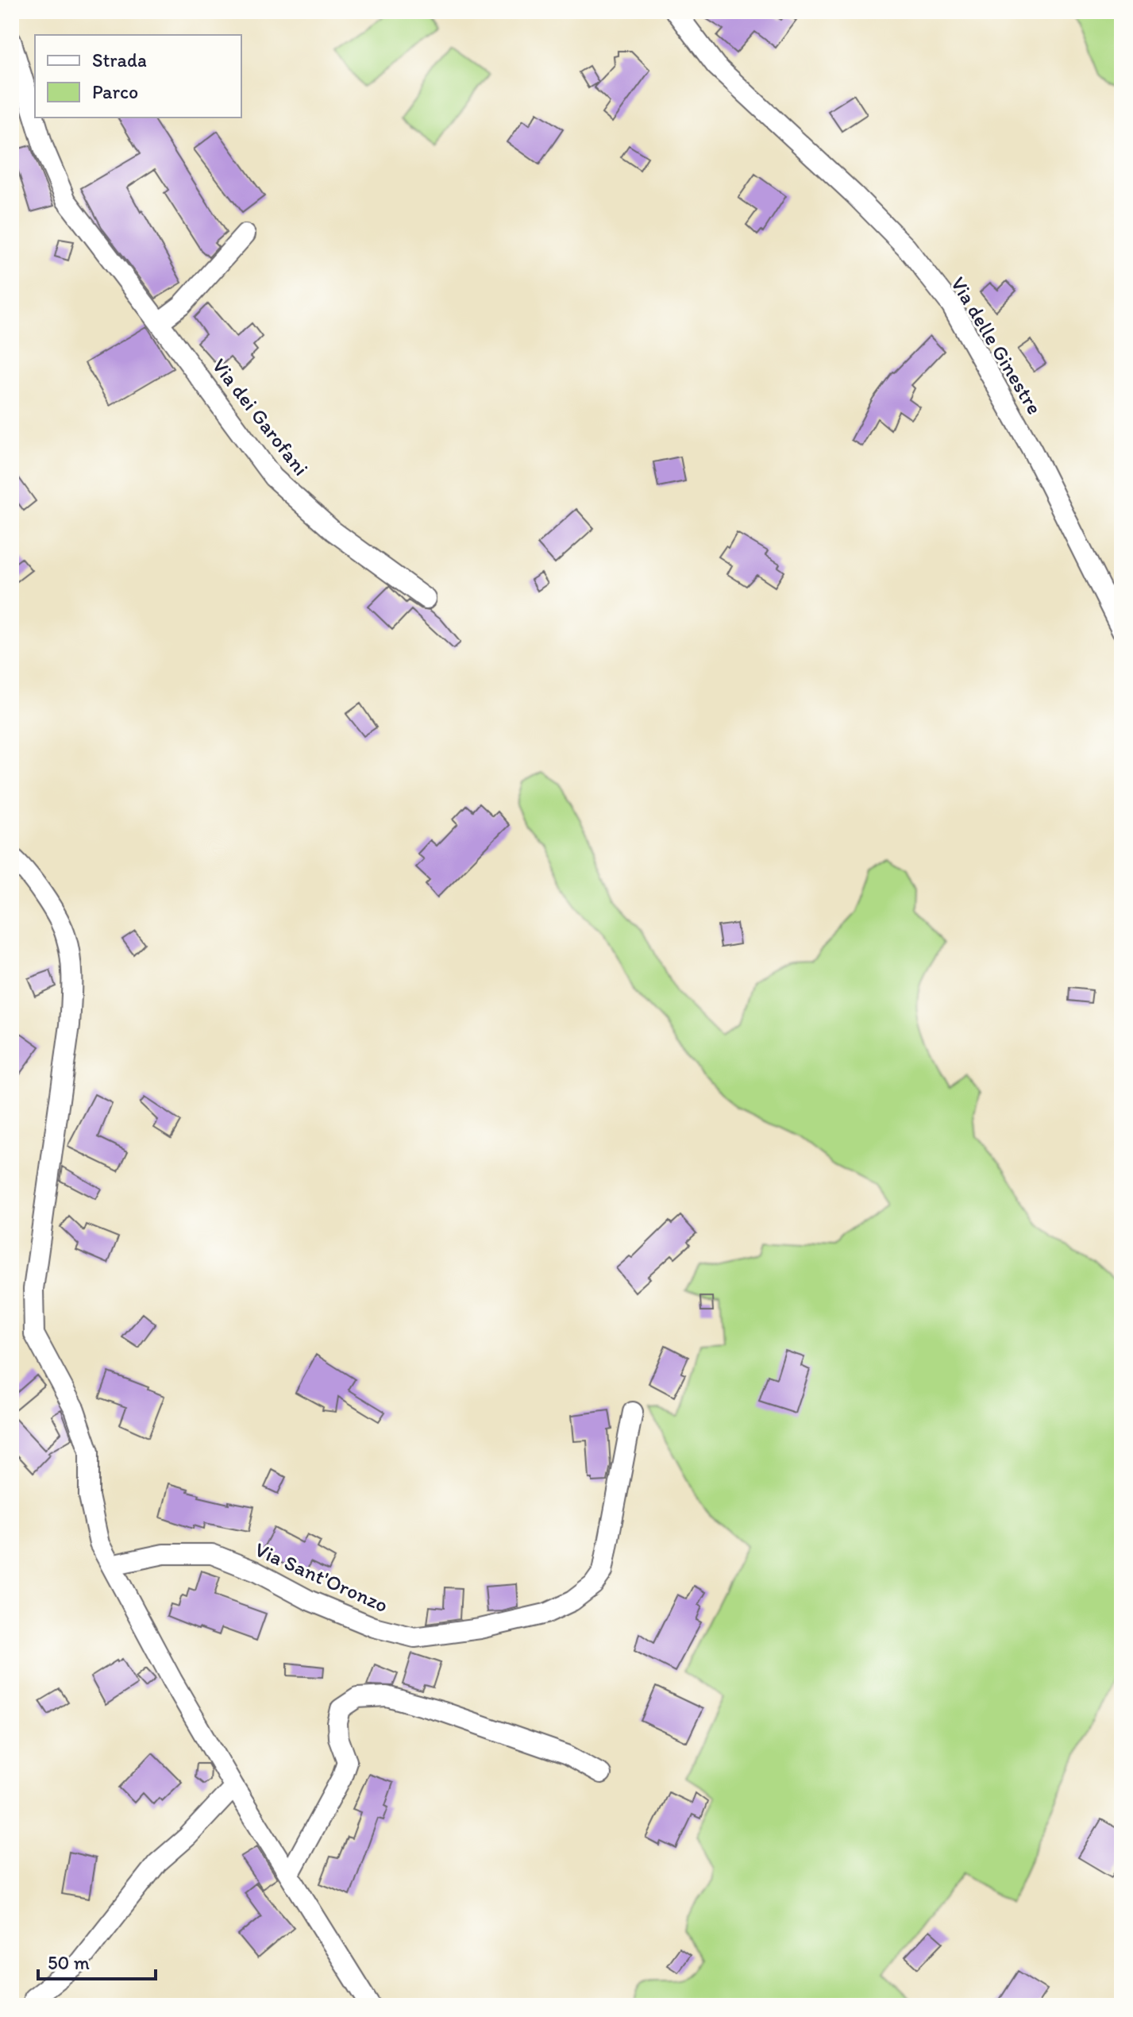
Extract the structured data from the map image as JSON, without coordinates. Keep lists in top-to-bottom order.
{
  "streets": {
    "street": ["Via delle Ginestre", "Via dei Garofani", "Via Sant'Oronzo"]
  },
  "legend": ["Strada", "Parco"],
  "scale_bar": "50 m"
}
